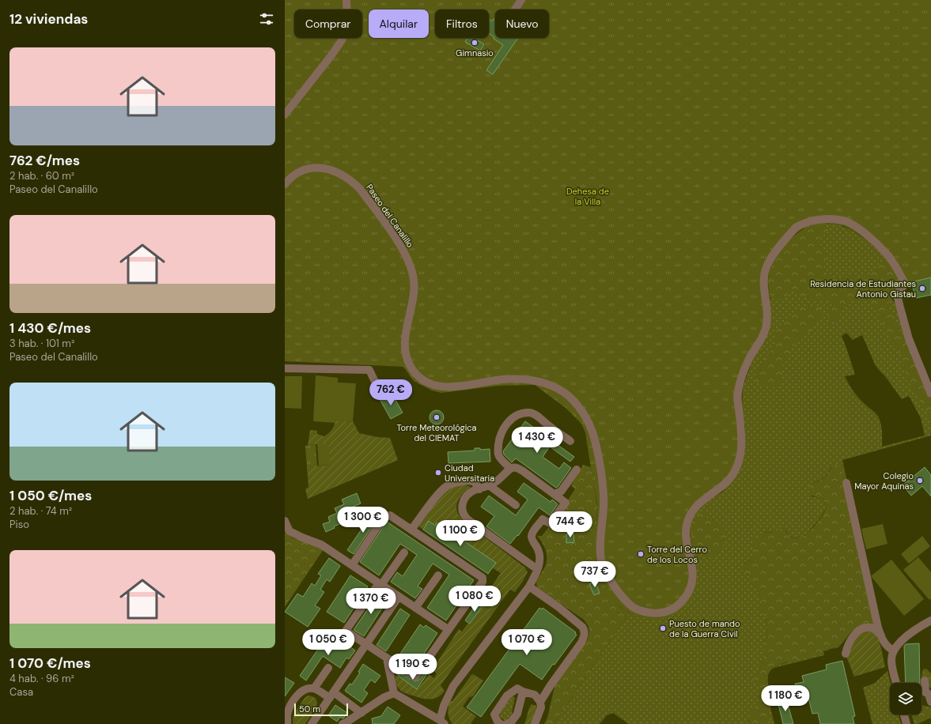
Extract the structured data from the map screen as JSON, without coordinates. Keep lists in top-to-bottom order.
{
  "streets": {
    "street": ["Paseo del Canalillo"]
  },
  "parks": ["Dehesa de la Villa"],
  "places": [
    "Gimnasio",
    "Residencia de Estudiantes Antonio Gistau",
    "Torre Meteorológica del CIEMAT",
    "Ciudad Universitaria",
    "Colegio Mayor Aquinas",
    "Torre del Cerro de los Locos",
    "Puesto de mando de la Guerra Civil"
  ],
  "scale_bar": "50 m",
  "page": {
    "heading": "12 viviendas",
    "chip": [
      "Comprar",
      "Alquilar",
      "Filtros",
      "Nuevo"
    ],
    "list": [
      {
        "name": "762 €/mes",
        "note": "2 hab. · 60 m² · Paseo del Canalillo"
      },
      {
        "name": "1 430 €/mes",
        "note": "3 hab. · 101 m² · Paseo del Canalillo"
      },
      {
        "name": "1 050 €/mes",
        "note": "2 hab. · 74 m² · Piso"
      },
      {
        "name": "1 070 €/mes",
        "note": "4 hab. · 96 m² · Casa"
      }
    ],
    "price": [
      "762 €",
      "1 430 €",
      "1 300 €",
      "744 €",
      "1 100 €",
      "737 €",
      "1 080 €",
      "1 370 €",
      "1 050 €",
      "1 070 €",
      "1 190 €",
      "1 180 €"
    ],
    "scale": "50 m"
  }
}
